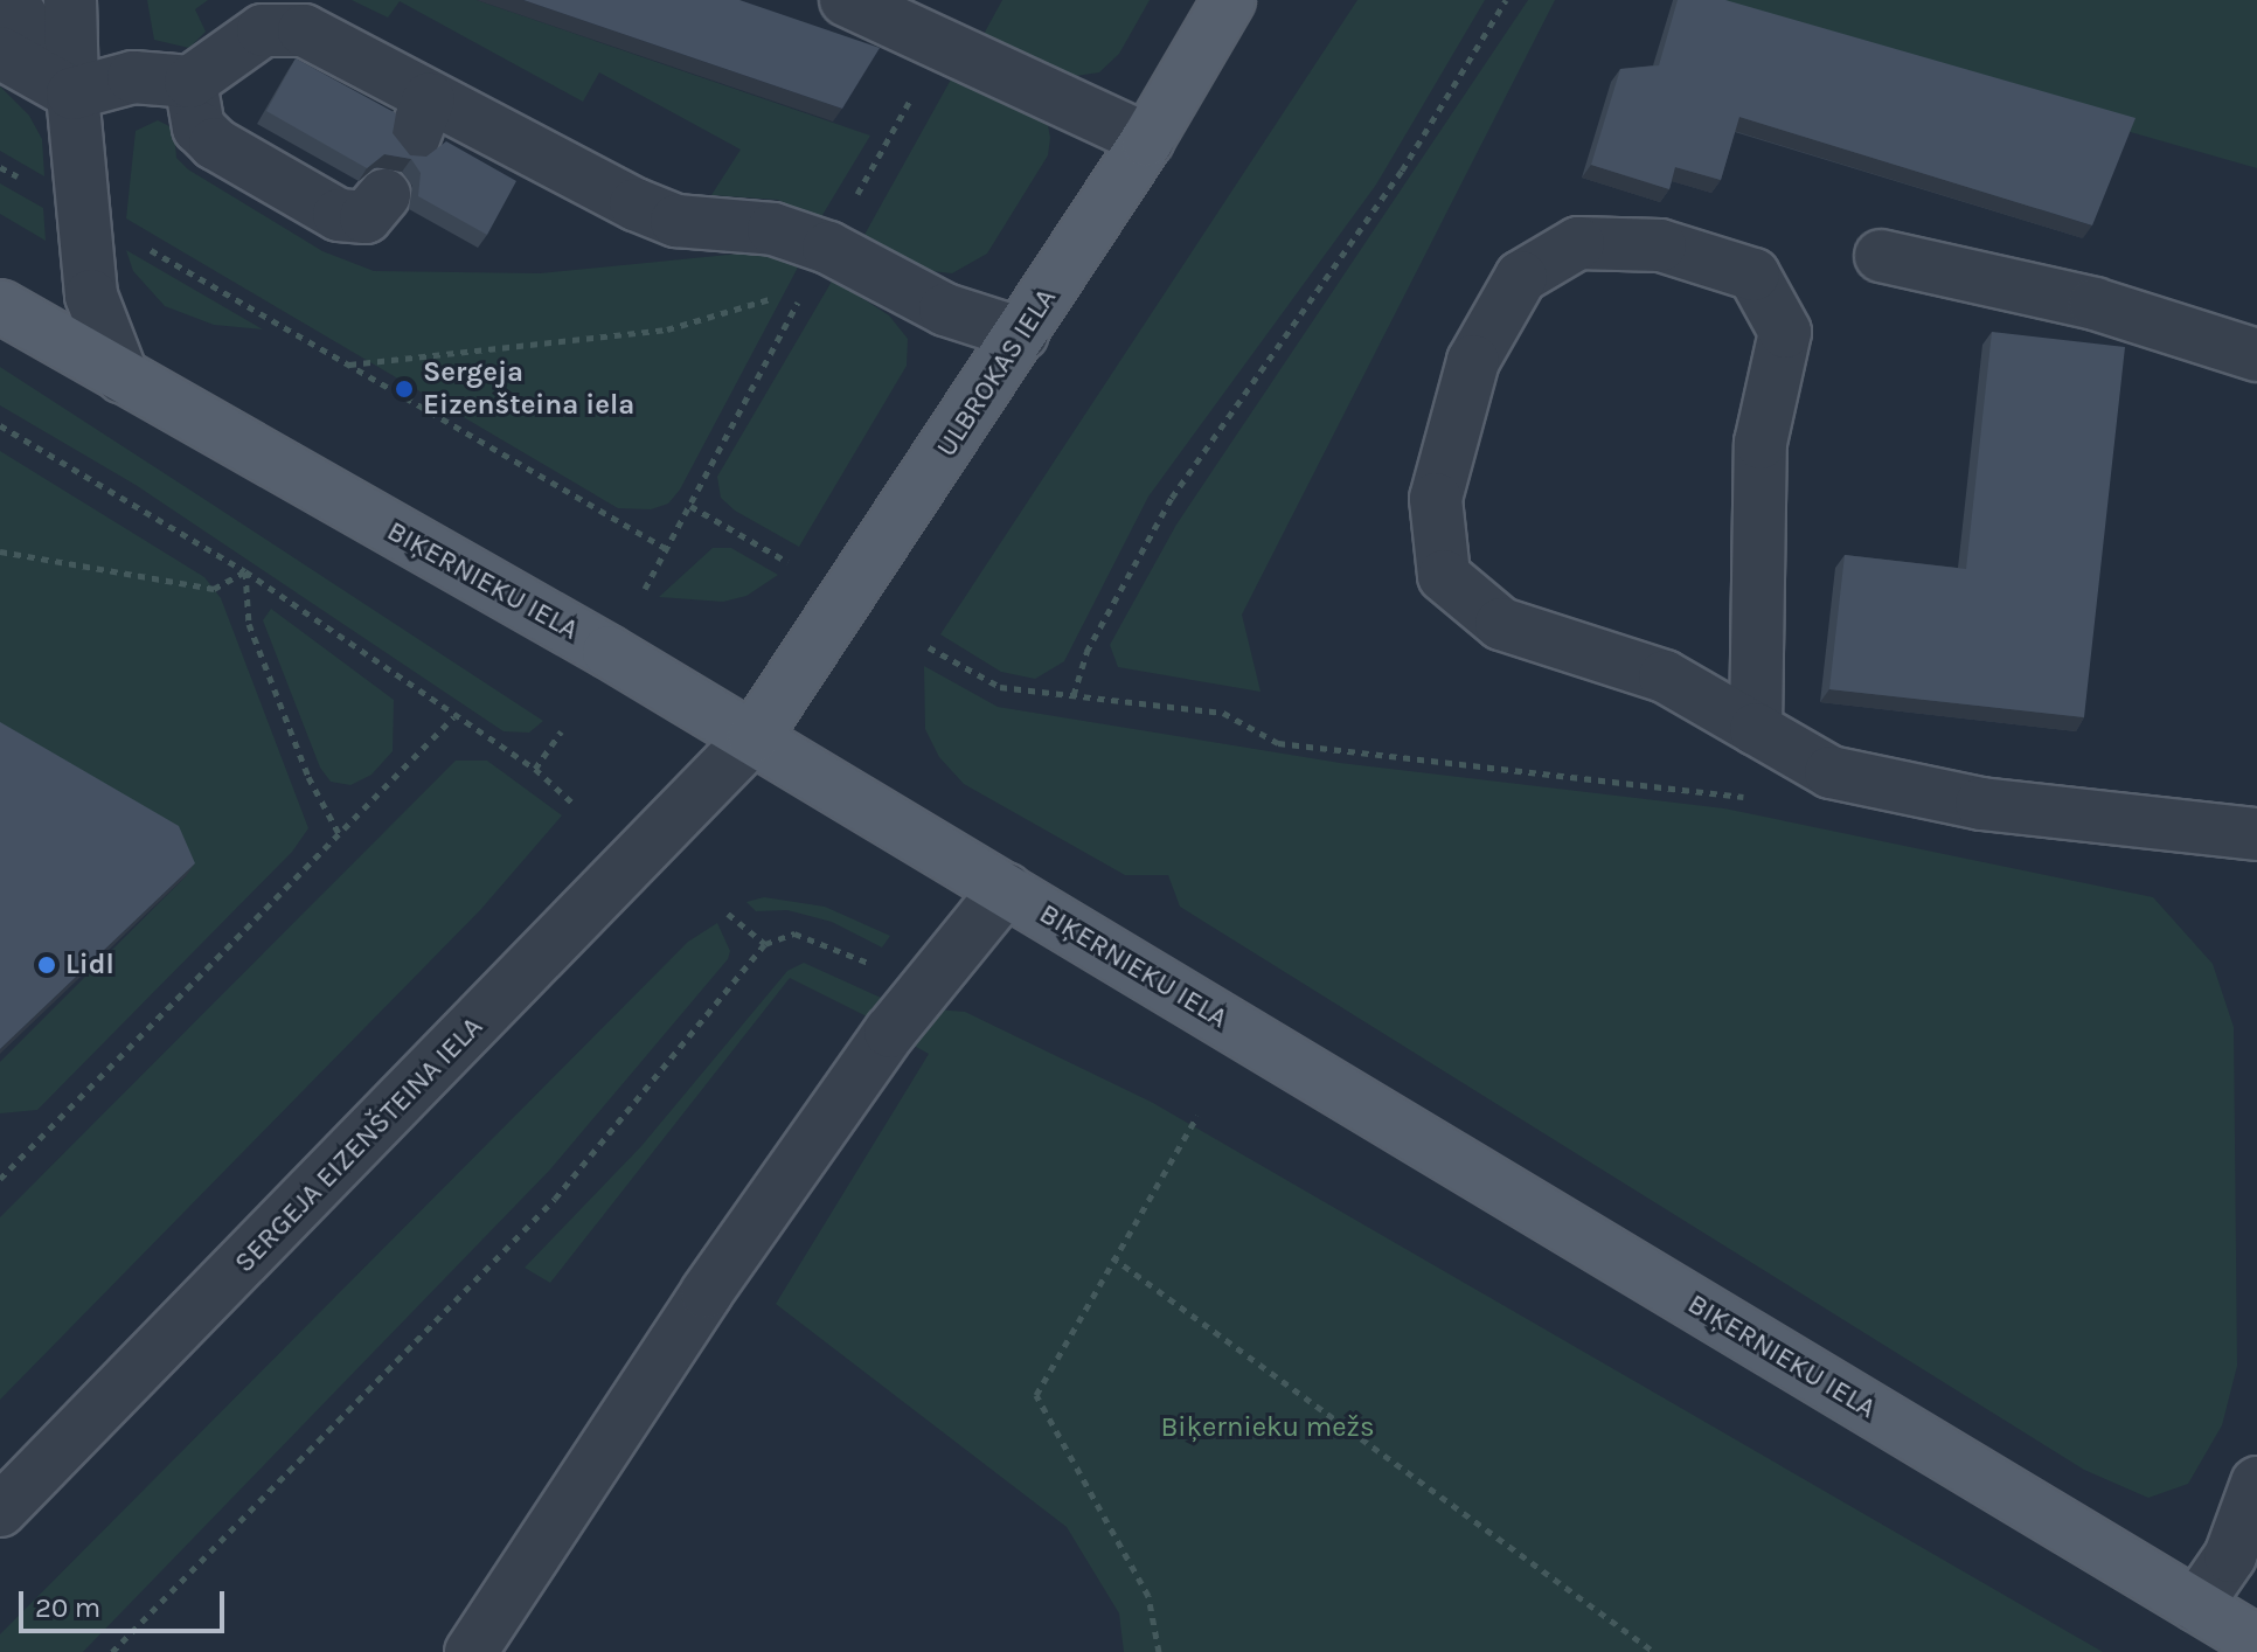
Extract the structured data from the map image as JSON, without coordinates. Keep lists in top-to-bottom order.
{
  "streets": {
    "main road": ["ULBROKAS IELA", "BIĶERNIEKU IELA"],
    "street": ["SERGEJA EIZENŠTEINA IELA"]
  },
  "crossings": [
    ["ULBROKAS IELA", "BIĶERNIEKU IELA"],
    ["ULBROKAS IELA", "SERGEJA EIZENŠTEINA IELA"],
    ["BIĶERNIEKU IELA", "SERGEJA EIZENŠTEINA IELA"]
  ],
  "parks": ["Biķernieku mežs"],
  "places": ["Sergeja Eizenšteina iela", "Lidl"],
  "scale_bar": "20 m"
}
